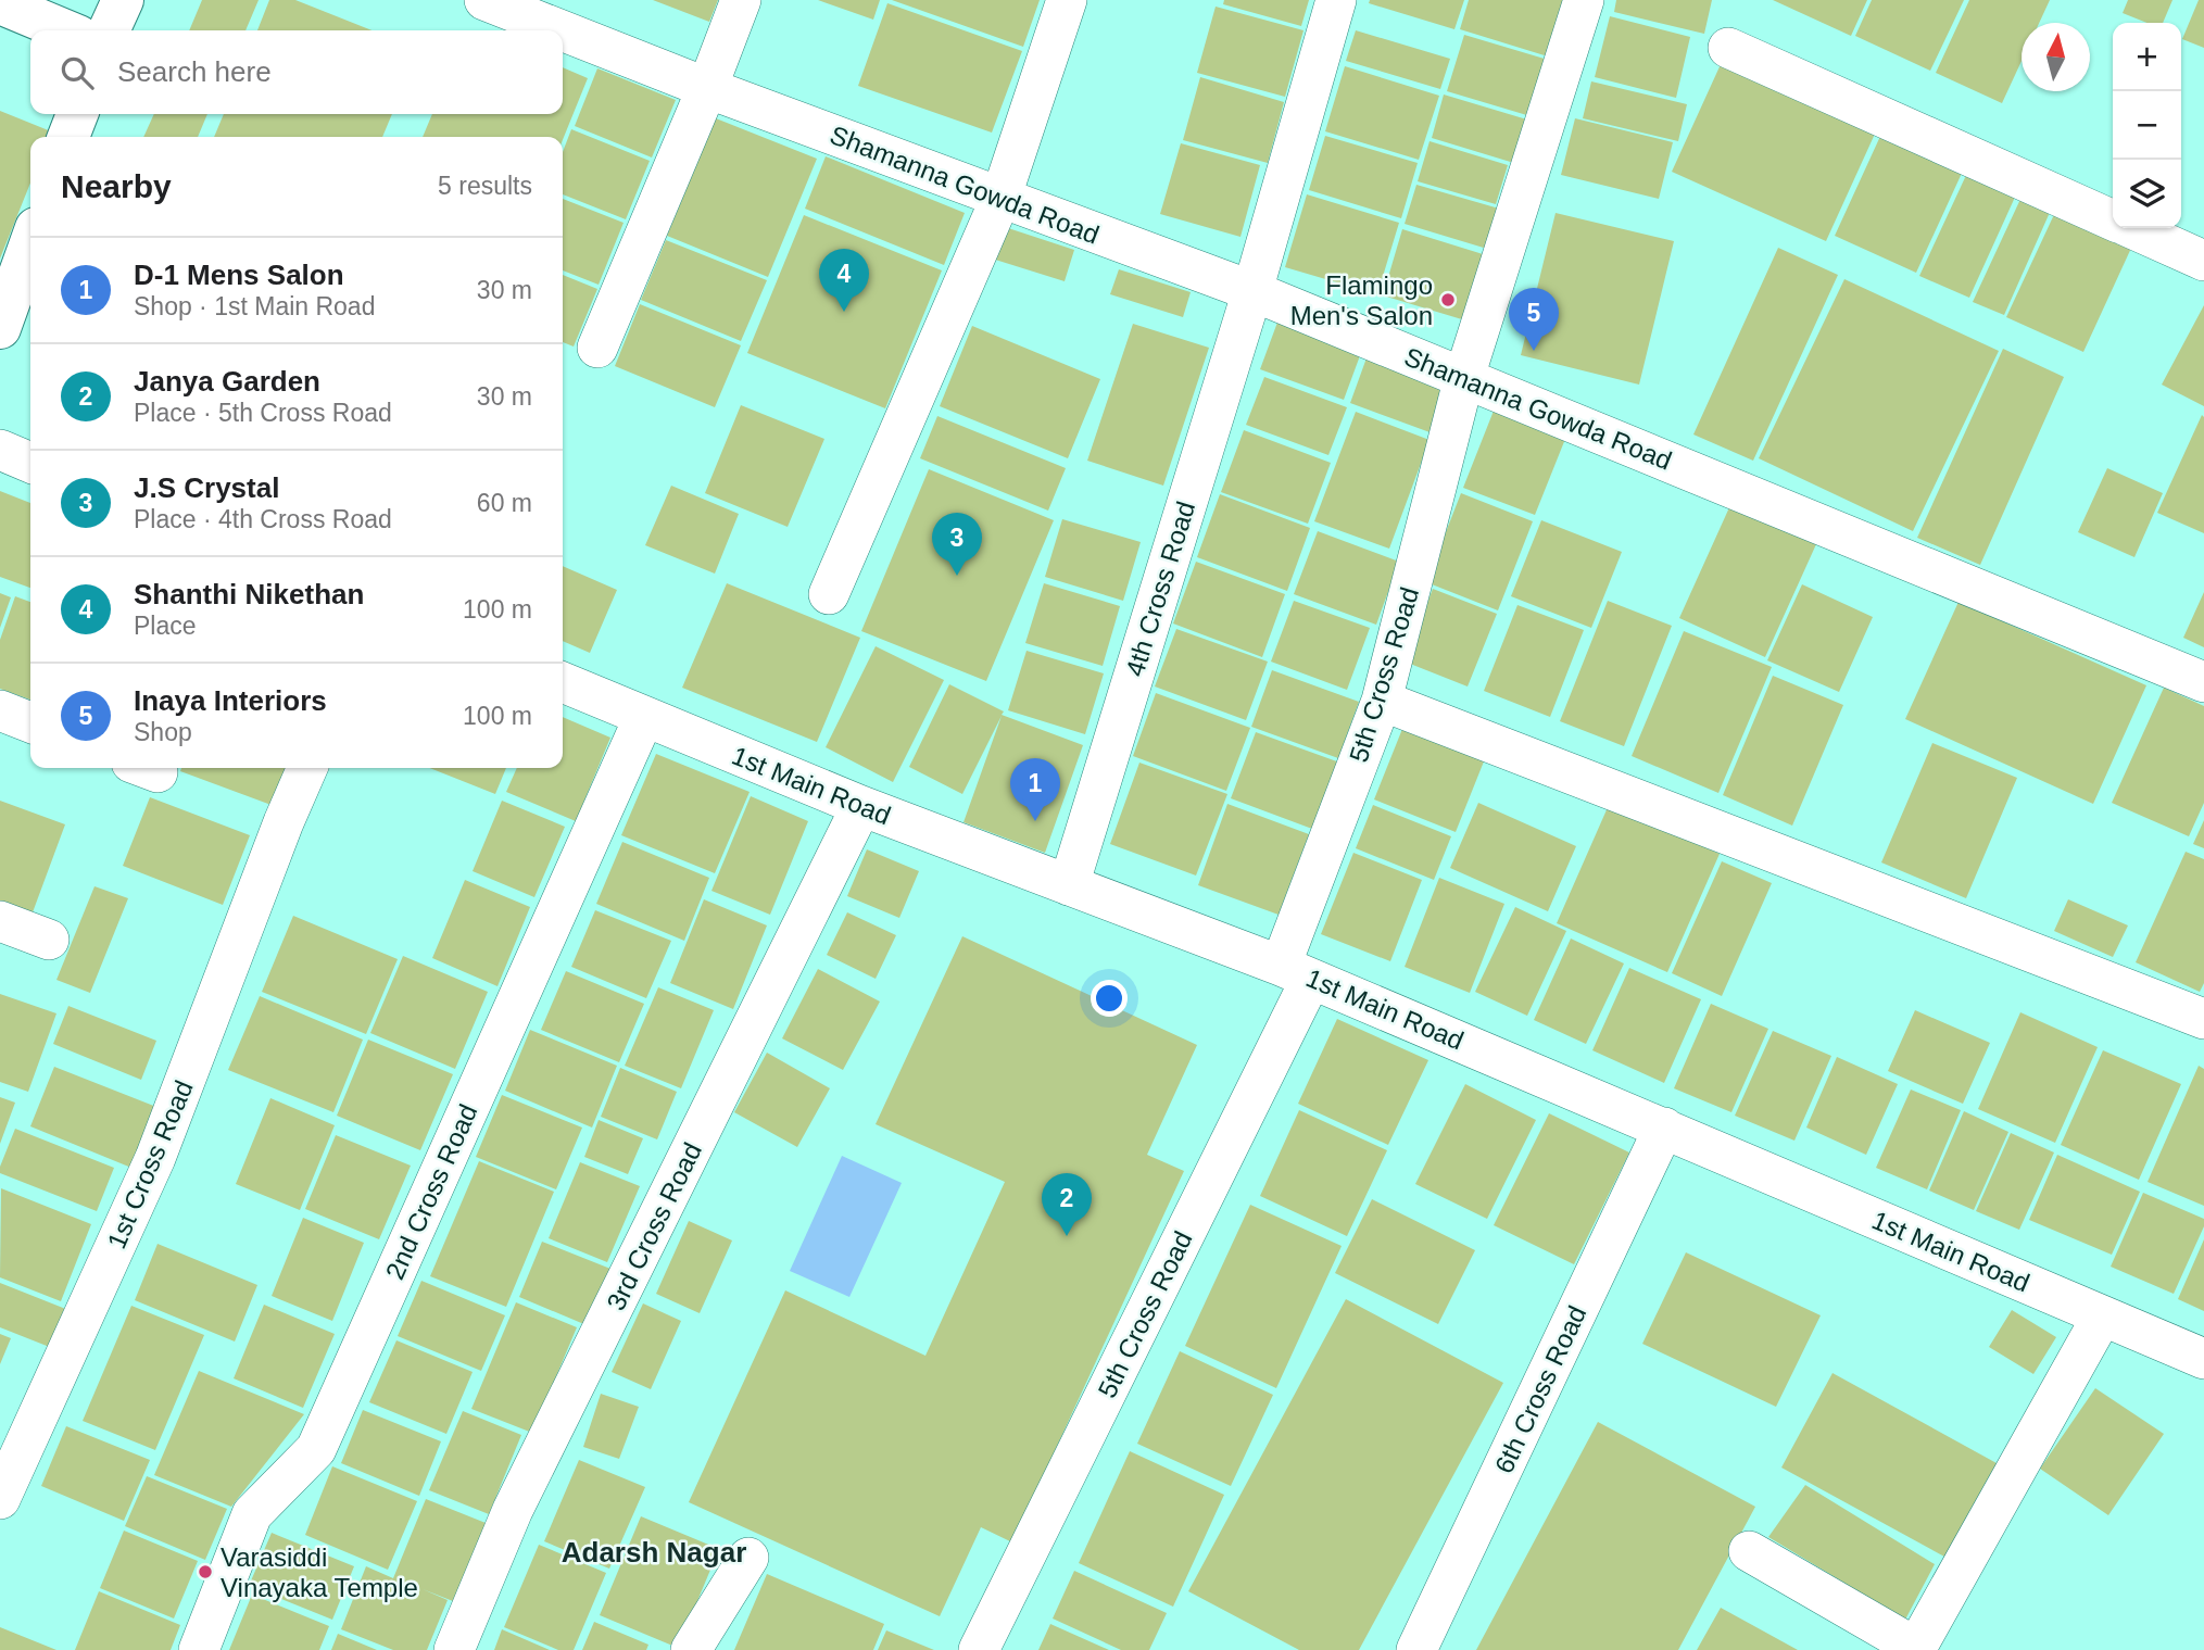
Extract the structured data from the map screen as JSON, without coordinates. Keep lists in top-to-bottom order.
{
  "streets": {
    "street": [
      "Shamanna Gowda Road",
      "4th Cross Road",
      "5th Cross Road",
      "1st Main Road",
      "1st Cross Road",
      "2nd Cross Road",
      "3rd Cross Road",
      "6th Cross Road"
    ]
  },
  "crossings": [
    ["Shamanna Gowda Road", "4th Cross Road"],
    ["Shamanna Gowda Road", "5th Cross Road"],
    ["4th Cross Road", "1st Main Road"],
    ["5th Cross Road", "1st Main Road"],
    ["1st Main Road", "2nd Cross Road"],
    ["1st Main Road", "3rd Cross Road"],
    ["1st Main Road", "6th Cross Road"]
  ],
  "districts": ["Adarsh Nagar"],
  "places": ["Flamingo Men's Salon", "Varasiddi Vinayaka Temple"],
  "north": "top",
  "page": {
    "map_buttons": ["+", "−"],
    "search": "Search here",
    "heading": ["Nearby", "5 results"],
    "list": [
      {
        "mark": "1",
        "name": "D-1 Mens Salon",
        "note": "Shop · 1st Main Road",
        "value": "30 m"
      },
      {
        "mark": "2",
        "name": "Janya Garden",
        "note": "Place · 5th Cross Road",
        "value": "30 m"
      },
      {
        "mark": "3",
        "name": "J.S Crystal",
        "note": "Place · 4th Cross Road",
        "value": "60 m"
      },
      {
        "mark": "4",
        "name": "Shanthi Nikethan",
        "note": "Place",
        "value": "100 m"
      },
      {
        "mark": "5",
        "name": "Inaya Interiors",
        "note": "Shop",
        "value": "100 m"
      }
    ],
    "pins": [
      "4",
      "5",
      "3",
      "1",
      "2"
    ]
  }
}
